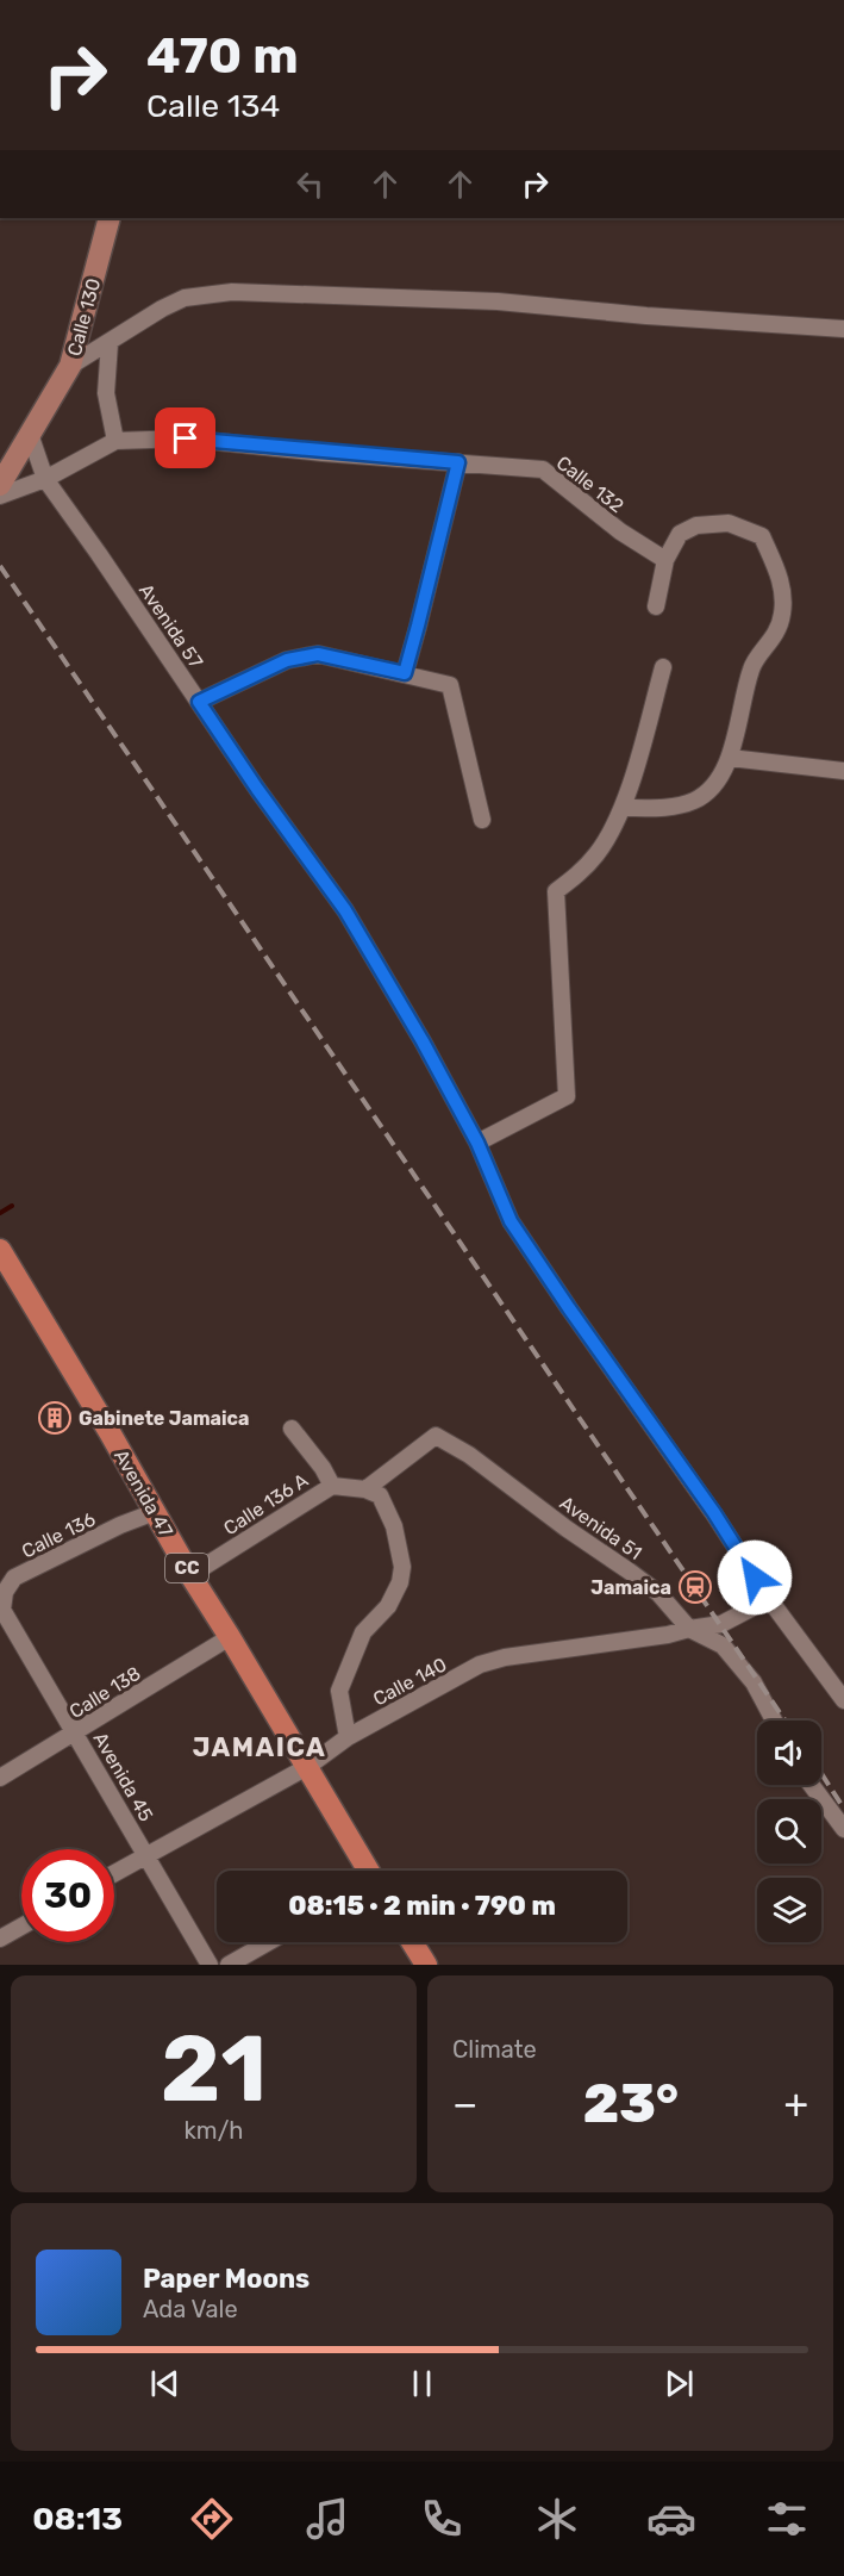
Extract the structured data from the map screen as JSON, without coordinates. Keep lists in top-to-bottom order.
{
  "streets": {
    "main road": ["Calle 130", "Avenida 47", "CC"],
    "street": [
      "Calle 132",
      "Avenida 57",
      "Calle 136 A",
      "Avenida 51",
      "Calle 136",
      "Calle 140",
      "Calle 138",
      "Avenida 45"
    ]
  },
  "crossings": [
    ["Calle 130", "Avenida 57"],
    ["Calle 132", "Avenida 57"],
    ["Avenida 57", "Calle 140"],
    ["Avenida 47", "Calle 136 A"],
    ["Avenida 47", "Calle 136"],
    ["Avenida 47", "Calle 140"],
    ["Avenida 47", "Calle 138"],
    ["Calle 136 A", "Avenida 51"],
    ["Avenida 51", "Calle 140"],
    ["Calle 136", "Avenida 45"],
    ["Calle 140", "Avenida 45"],
    ["Calle 138", "Avenida 45"]
  ],
  "districts": ["JAMAICA"],
  "places": {
    "building": ["Gabinete Jamaica"],
    "station": ["Jamaica"]
  },
  "page": {
    "turn": ["470 m", "Calle 134"],
    "limit": "30",
    "trip": "08:15 · 2 min · 790 m",
    "tile": [
      ["21", "km/h"],
      "Climate"
    ],
    "heat": ["−", "23°", "+"],
    "song": ["Paper Moons", "Ada Vale"],
    "tabs": "08:13"
  }
}
